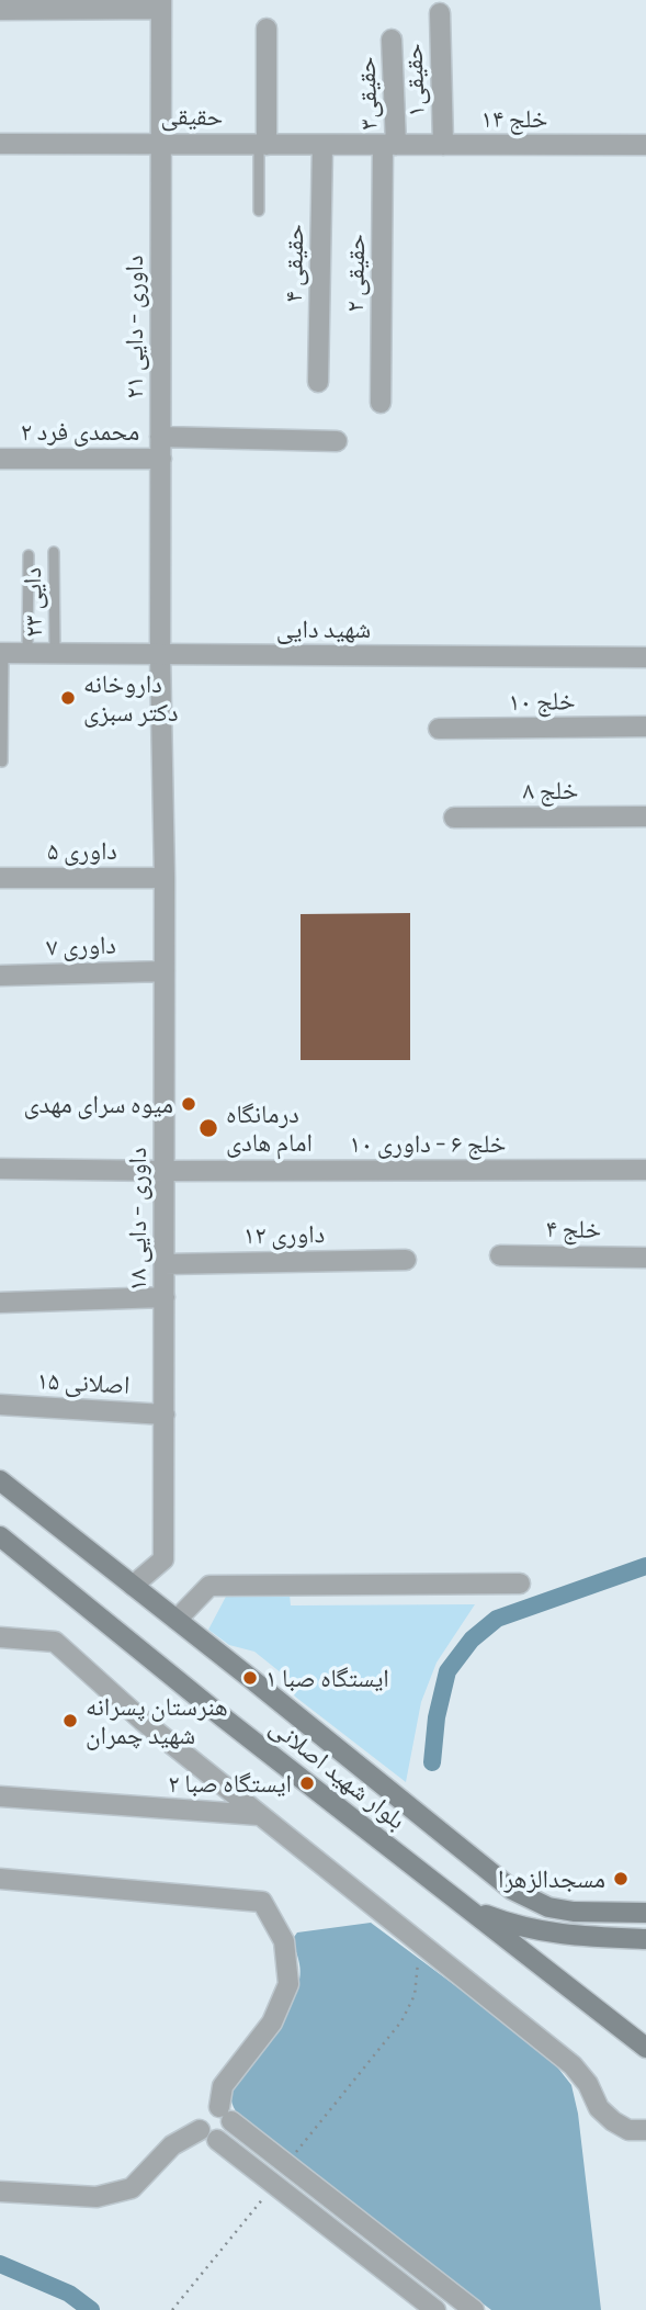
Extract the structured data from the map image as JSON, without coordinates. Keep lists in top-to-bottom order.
{
  "streets": {
    "main road": ["بلوار شهید اصلانی"],
    "street": [
      "حقیقی۱",
      "حقیقی۳",
      "حقیقی",
      "خلج ۱۴",
      "حقیقی ۴",
      "حقیقی ۲",
      "داوری - دایی ۲۱",
      "محمدی فرد ۲",
      "شهید دایی",
      "خلج ۱۰",
      "خلج ۸",
      "داوری ۵",
      "داوری ۷",
      "خلج ۶ - داوری ۱۰",
      "داوری - دایی ۱۸",
      "خلج ۴",
      "داوری ۱۲",
      "اصلانی ۱۵"
    ],
    "lane": ["دایی ۲۳"]
  },
  "crossings": [
    ["حقیقی۱", "خلج ۱۴"],
    ["حقیقی۳", "حقیقی"],
    ["حقیقی۳", "خلج ۱۴"],
    ["حقیقی۳", "حقیقی ۲"],
    ["حقیقی", "خلج ۱۴"],
    ["حقیقی", "حقیقی ۴"],
    ["حقیقی", "حقیقی ۲"],
    ["حقیقی", "داوری - دایی ۲۱"],
    ["خلج ۱۴", "حقیقی ۲"],
    ["داوری - دایی ۲۱", "محمدی فرد ۲"],
    ["داوری - دایی ۲۱", "شهید دایی"],
    ["داوری - دایی ۲۱", "داوری - دایی ۱۸"],
    ["دایی ۲۳", "شهید دایی"],
    ["شهید دایی", "داوری - دایی ۱۸"],
    ["داوری ۵", "داوری - دایی ۱۸"],
    ["داوری ۷", "داوری - دایی ۱۸"],
    ["خلج ۶ - داوری ۱۰", "داوری - دایی ۱۸"],
    ["داوری - دایی ۱۸", "داوری ۱۲"],
    ["داوری - دایی ۱۸", "اصلانی ۱۵"],
    ["داوری - دایی ۱۸", "بلوار شهید اصلانی"]
  ],
  "places": [
    "داروخانه دکتر سبزی",
    "میوه سرای مهدی",
    "درمانگاه امام هادی",
    "ایستگاه صبا ۱",
    "هنرستان پسرانه شهید چمران",
    "ایستگاه صبا ۲",
    "مسجدالزهرا"
  ]
}
